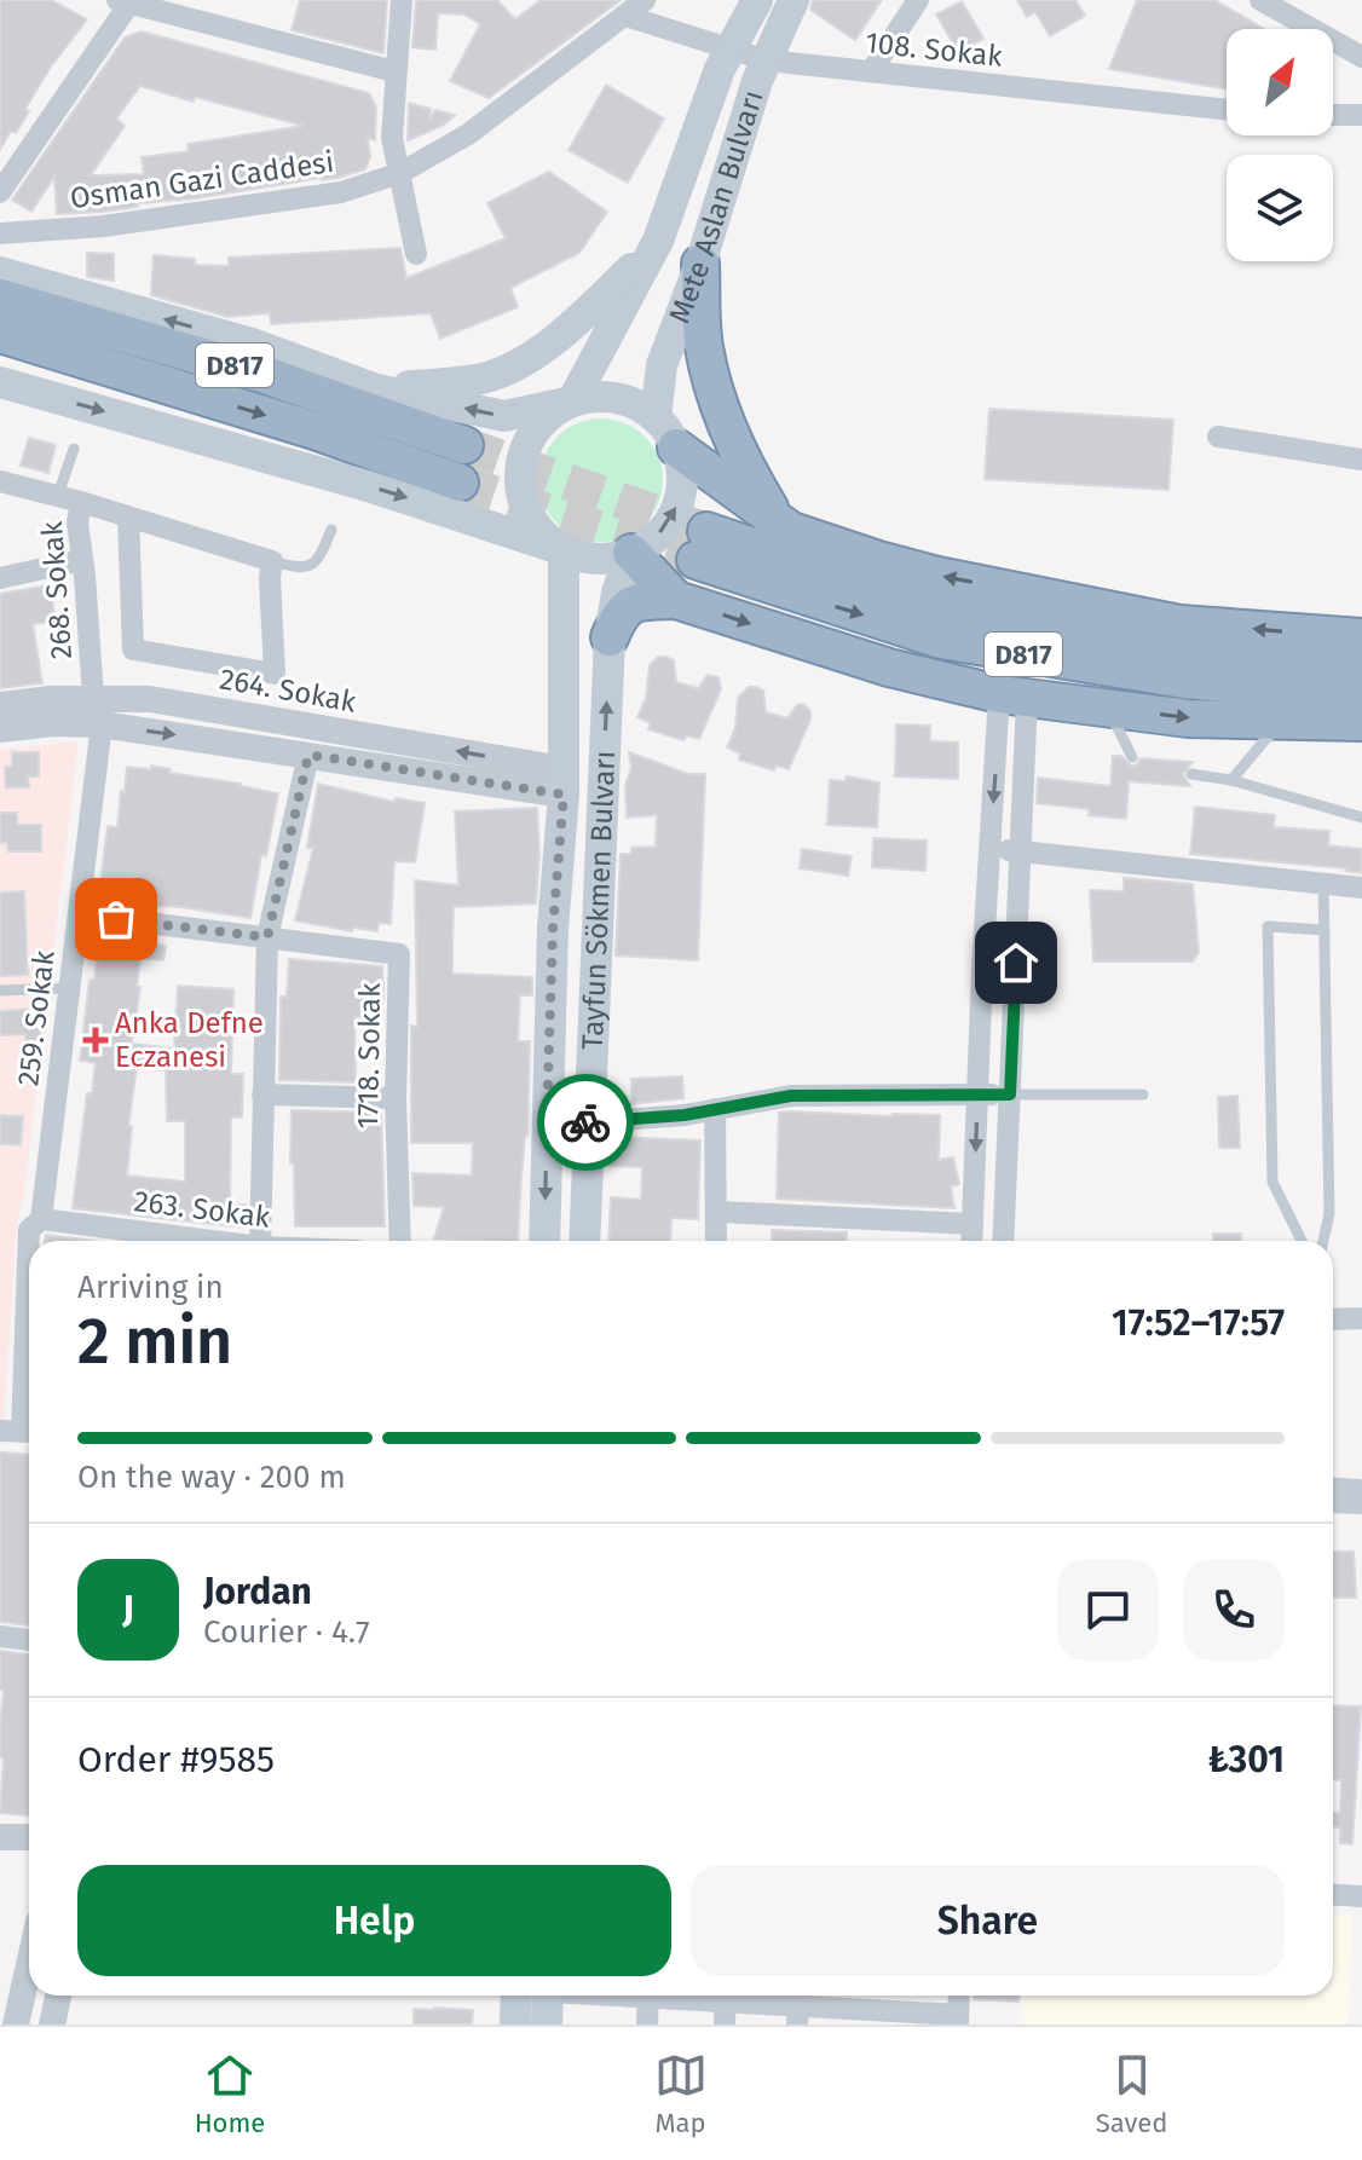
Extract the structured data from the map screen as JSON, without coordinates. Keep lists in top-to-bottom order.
{
  "streets": {
    "highway": ["D817"],
    "main road": ["Mete Aslan Bulvarı", "Tayfun Sökmen Bulvarı"],
    "street": [
      "108. Sokak",
      "Osman Gazi Caddesi",
      "268. Sokak",
      "264. Sokak",
      "259. Sokak",
      "1718. Sokak",
      "263. Sokak"
    ]
  },
  "crossings": [
    ["108. Sokak", "Osman Gazi Caddesi"],
    ["108. Sokak", "Mete Aslan Bulvarı"],
    ["Mete Aslan Bulvarı", "Tayfun Sökmen Bulvarı"],
    ["268. Sokak", "264. Sokak"],
    ["268. Sokak", "259. Sokak"],
    ["264. Sokak", "Tayfun Sökmen Bulvarı"],
    ["264. Sokak", "259. Sokak"],
    ["259. Sokak", "1718. Sokak"],
    ["259. Sokak", "263. Sokak"]
  ],
  "places": {
    "health": ["Anka Defne Eczanesi"]
  },
  "north": "top right",
  "page": {
    "heading": ["2 min", "Arriving in", "17:52–17:57"],
    "panel": [
      "Jordan",
      "Courier · 4.7",
      "Order #9585",
      "₺301"
    ],
    "bar": "On the way · 200 m",
    "round": "J",
    "buttons": ["Help", "Share"],
    "tabs": ["Home", "Map", "Saved"]
  }
}
